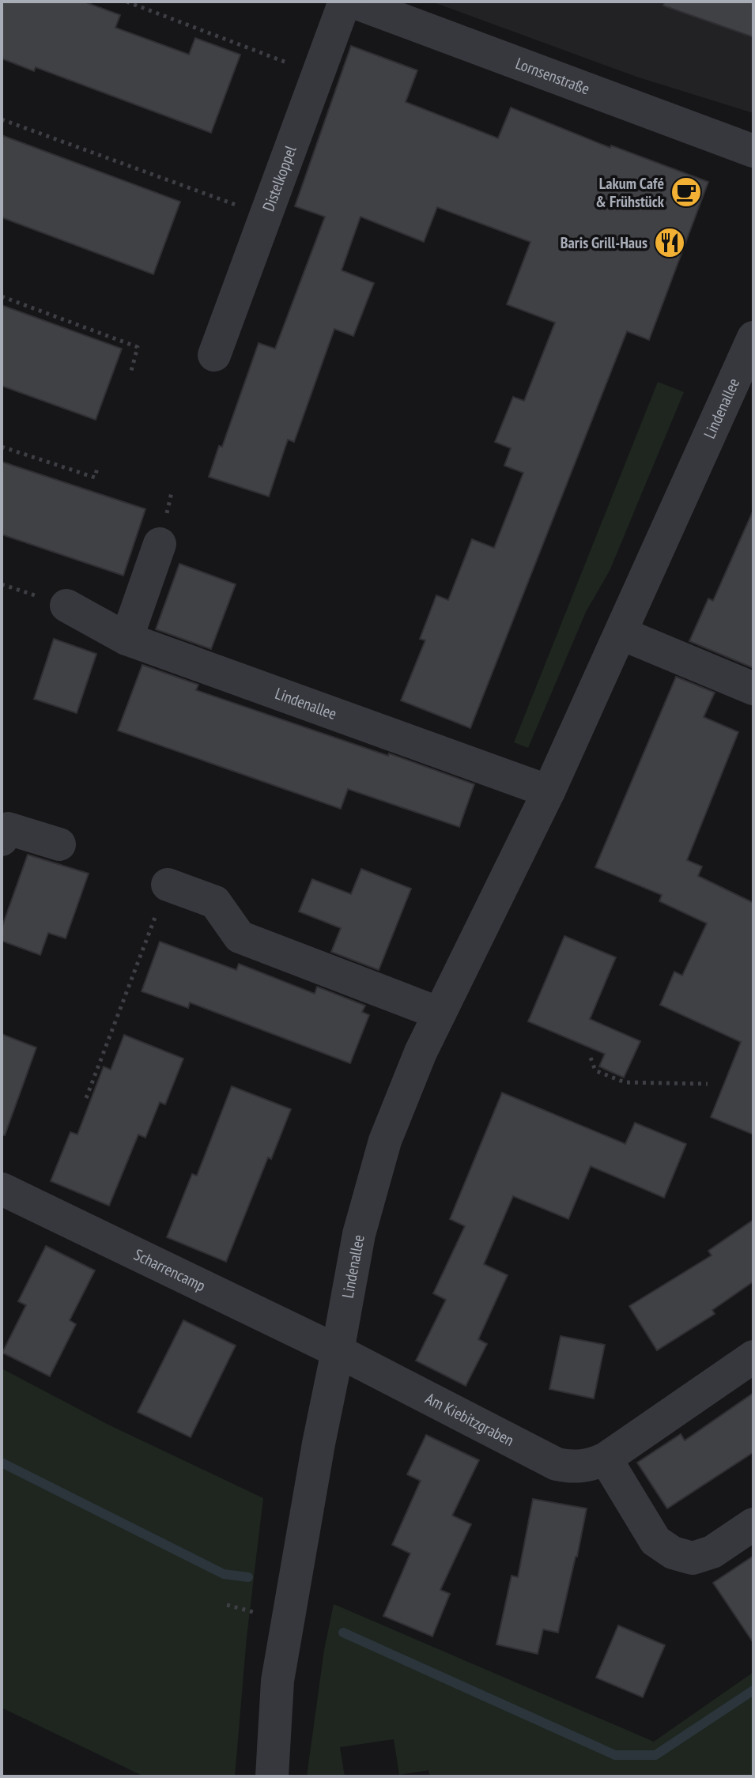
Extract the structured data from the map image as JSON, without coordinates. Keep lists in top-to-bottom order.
{
  "streets": {
    "street": [
      "Lornsenstraße",
      "Distelkoppel",
      "Lindenallee",
      "Scharrencamp",
      "Am Kiebitzgraben"
    ]
  },
  "crossings": [
    ["Lindenallee", "Scharrencamp"],
    ["Lindenallee", "Am Kiebitzgraben"],
    ["Scharrencamp", "Am Kiebitzgraben"]
  ],
  "places": {
    "cafe": ["Lakum Café & Frühstück"],
    "restaurant": ["Baris Grill-Haus"]
  }
}
